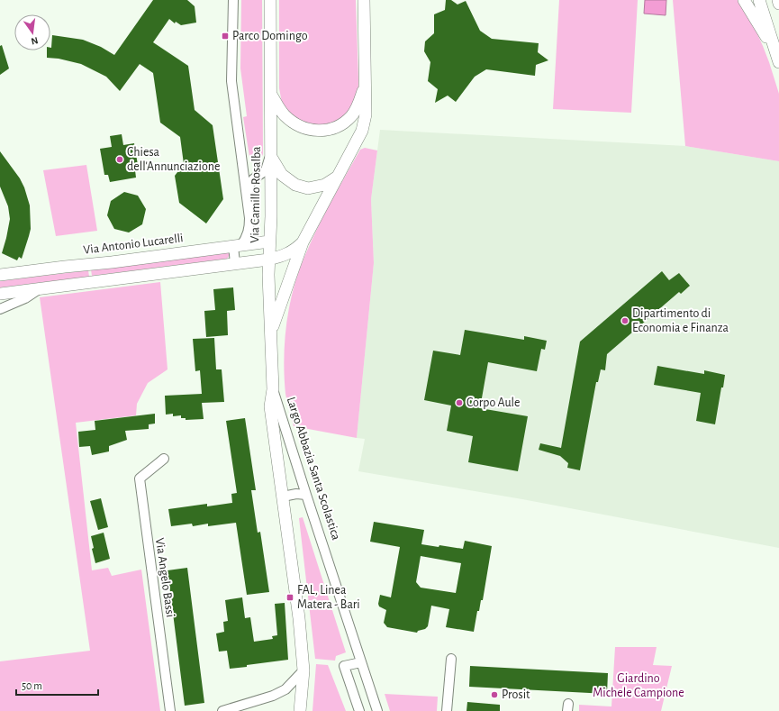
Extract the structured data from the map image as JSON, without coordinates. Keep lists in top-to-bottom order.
{
  "streets": {
    "street": [
      "Via Camillo Rosalba",
      "Via Antonio Lucarelli",
      "Largo Abbazia Santa Scolastica",
      "Via Angelo Bassi"
    ]
  },
  "crossings": [
    ["Via Camillo Rosalba", "Via Antonio Lucarelli"],
    ["Via Camillo Rosalba", "Largo Abbazia Santa Scolastica"]
  ],
  "parks": ["Giardino Michele Campione"],
  "places": {
    "transit": ["Parco Domingo", "FAL, Linea Matera - Bari"],
    "other": [
      "Chiesa dell'Annunciazione",
      "Dipartimento di Economia e Finanza",
      "Corpo Aule",
      "Prosit"
    ]
  },
  "scale_bar": "50 m",
  "north": "bottom"
}
